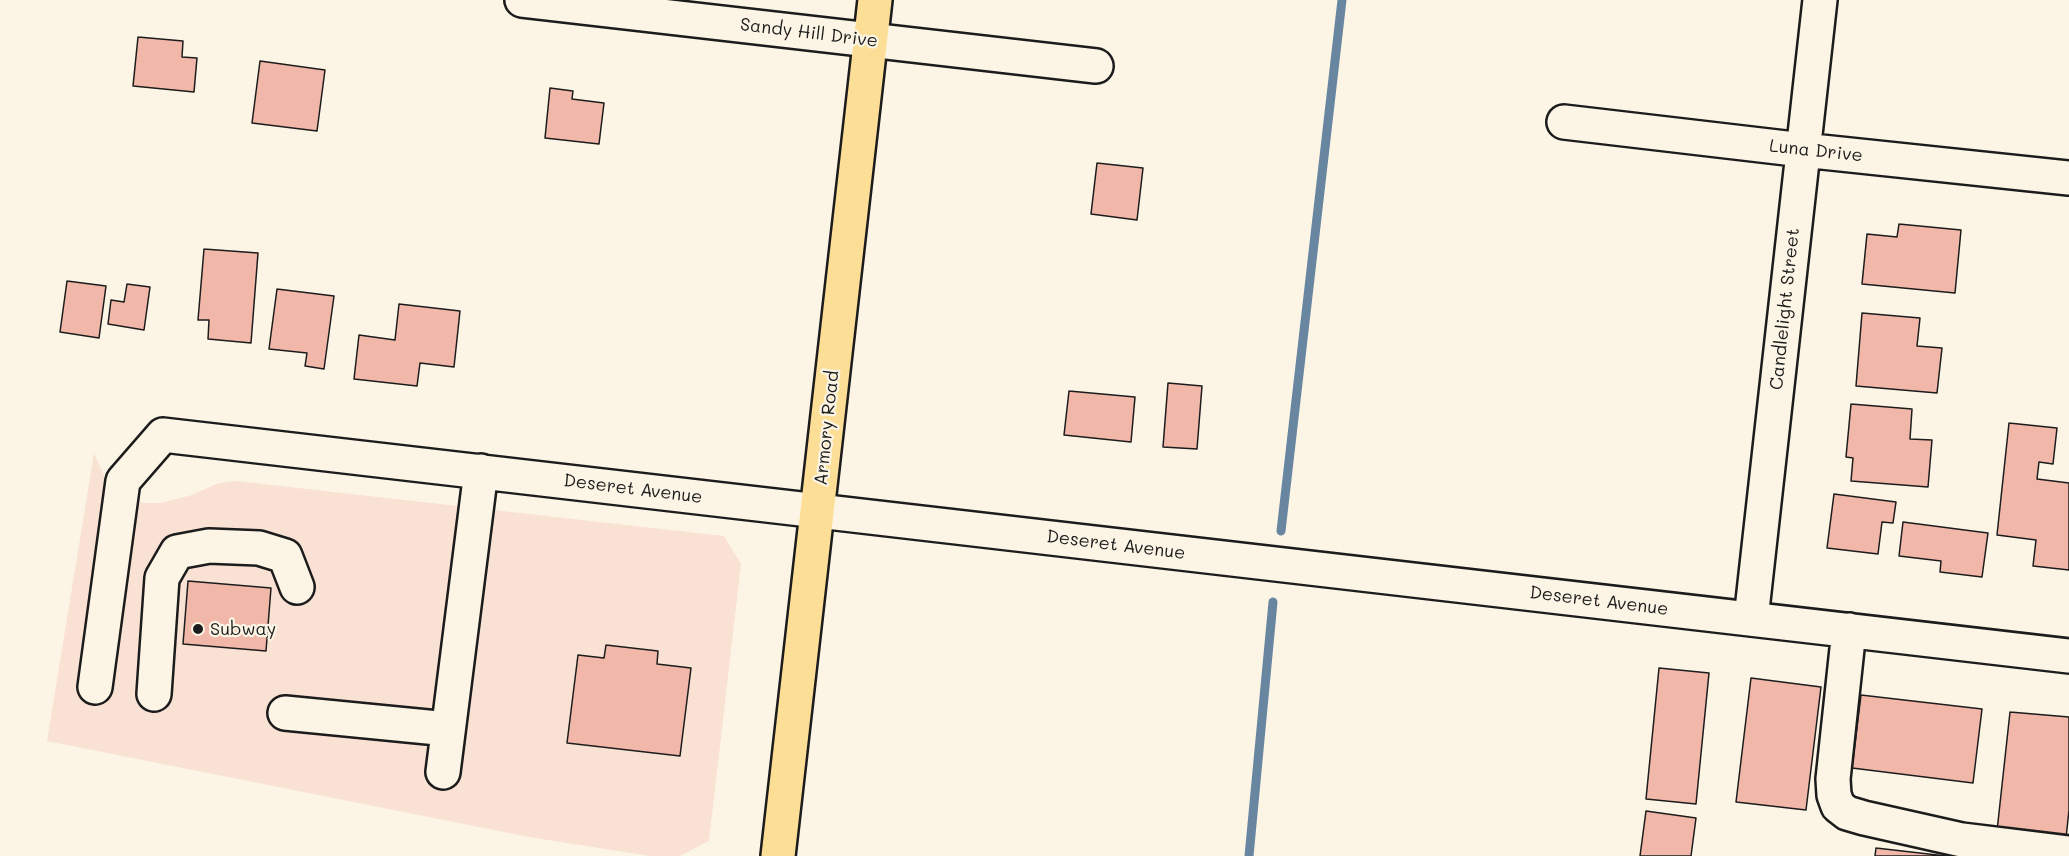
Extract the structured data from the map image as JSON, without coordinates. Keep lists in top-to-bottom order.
{
  "streets": {
    "main road": ["Armory Road"],
    "street": [
      "Sandy Hill Drive",
      "Luna Drive",
      "Candlelight Street",
      "Deseret Avenue"
    ]
  },
  "crossings": [
    ["Sandy Hill Drive", "Armory Road"],
    ["Luna Drive", "Candlelight Street"],
    ["Candlelight Street", "Deseret Avenue"],
    ["Armory Road", "Deseret Avenue"]
  ],
  "places": ["Subway"]
}
